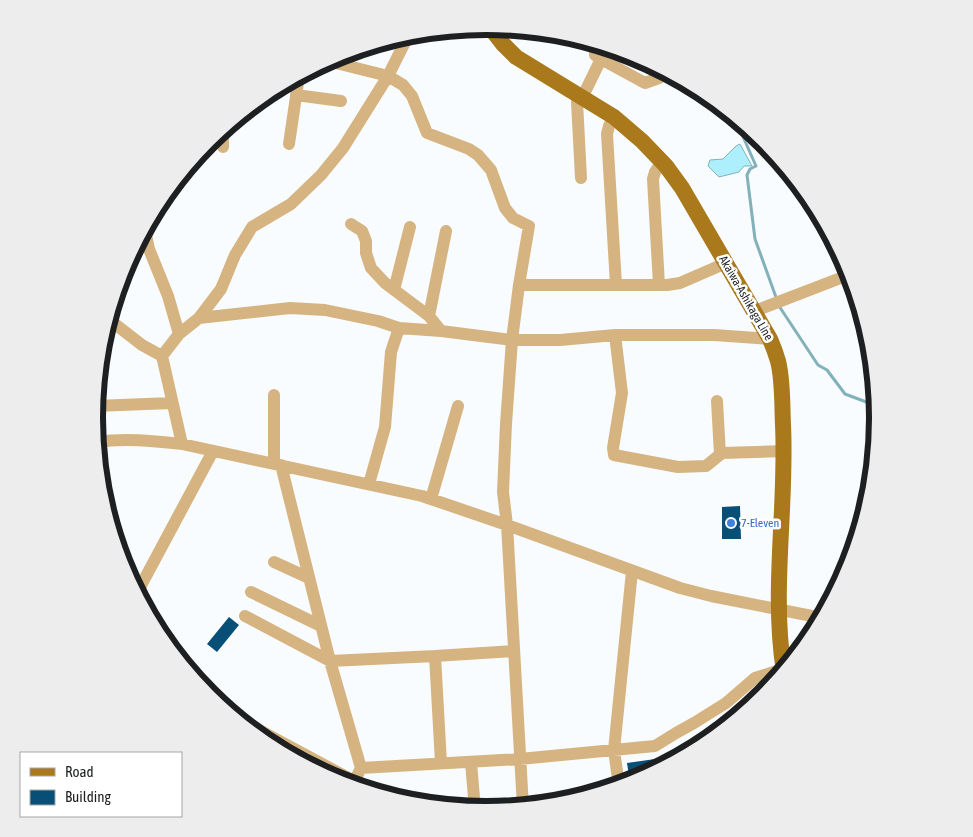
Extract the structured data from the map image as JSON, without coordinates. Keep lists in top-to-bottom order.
{
  "streets": {
    "main road": ["Akaiwa-Ashikaga Line"]
  },
  "places": ["7-Eleven"],
  "legend": ["Road", "Building"]
}
